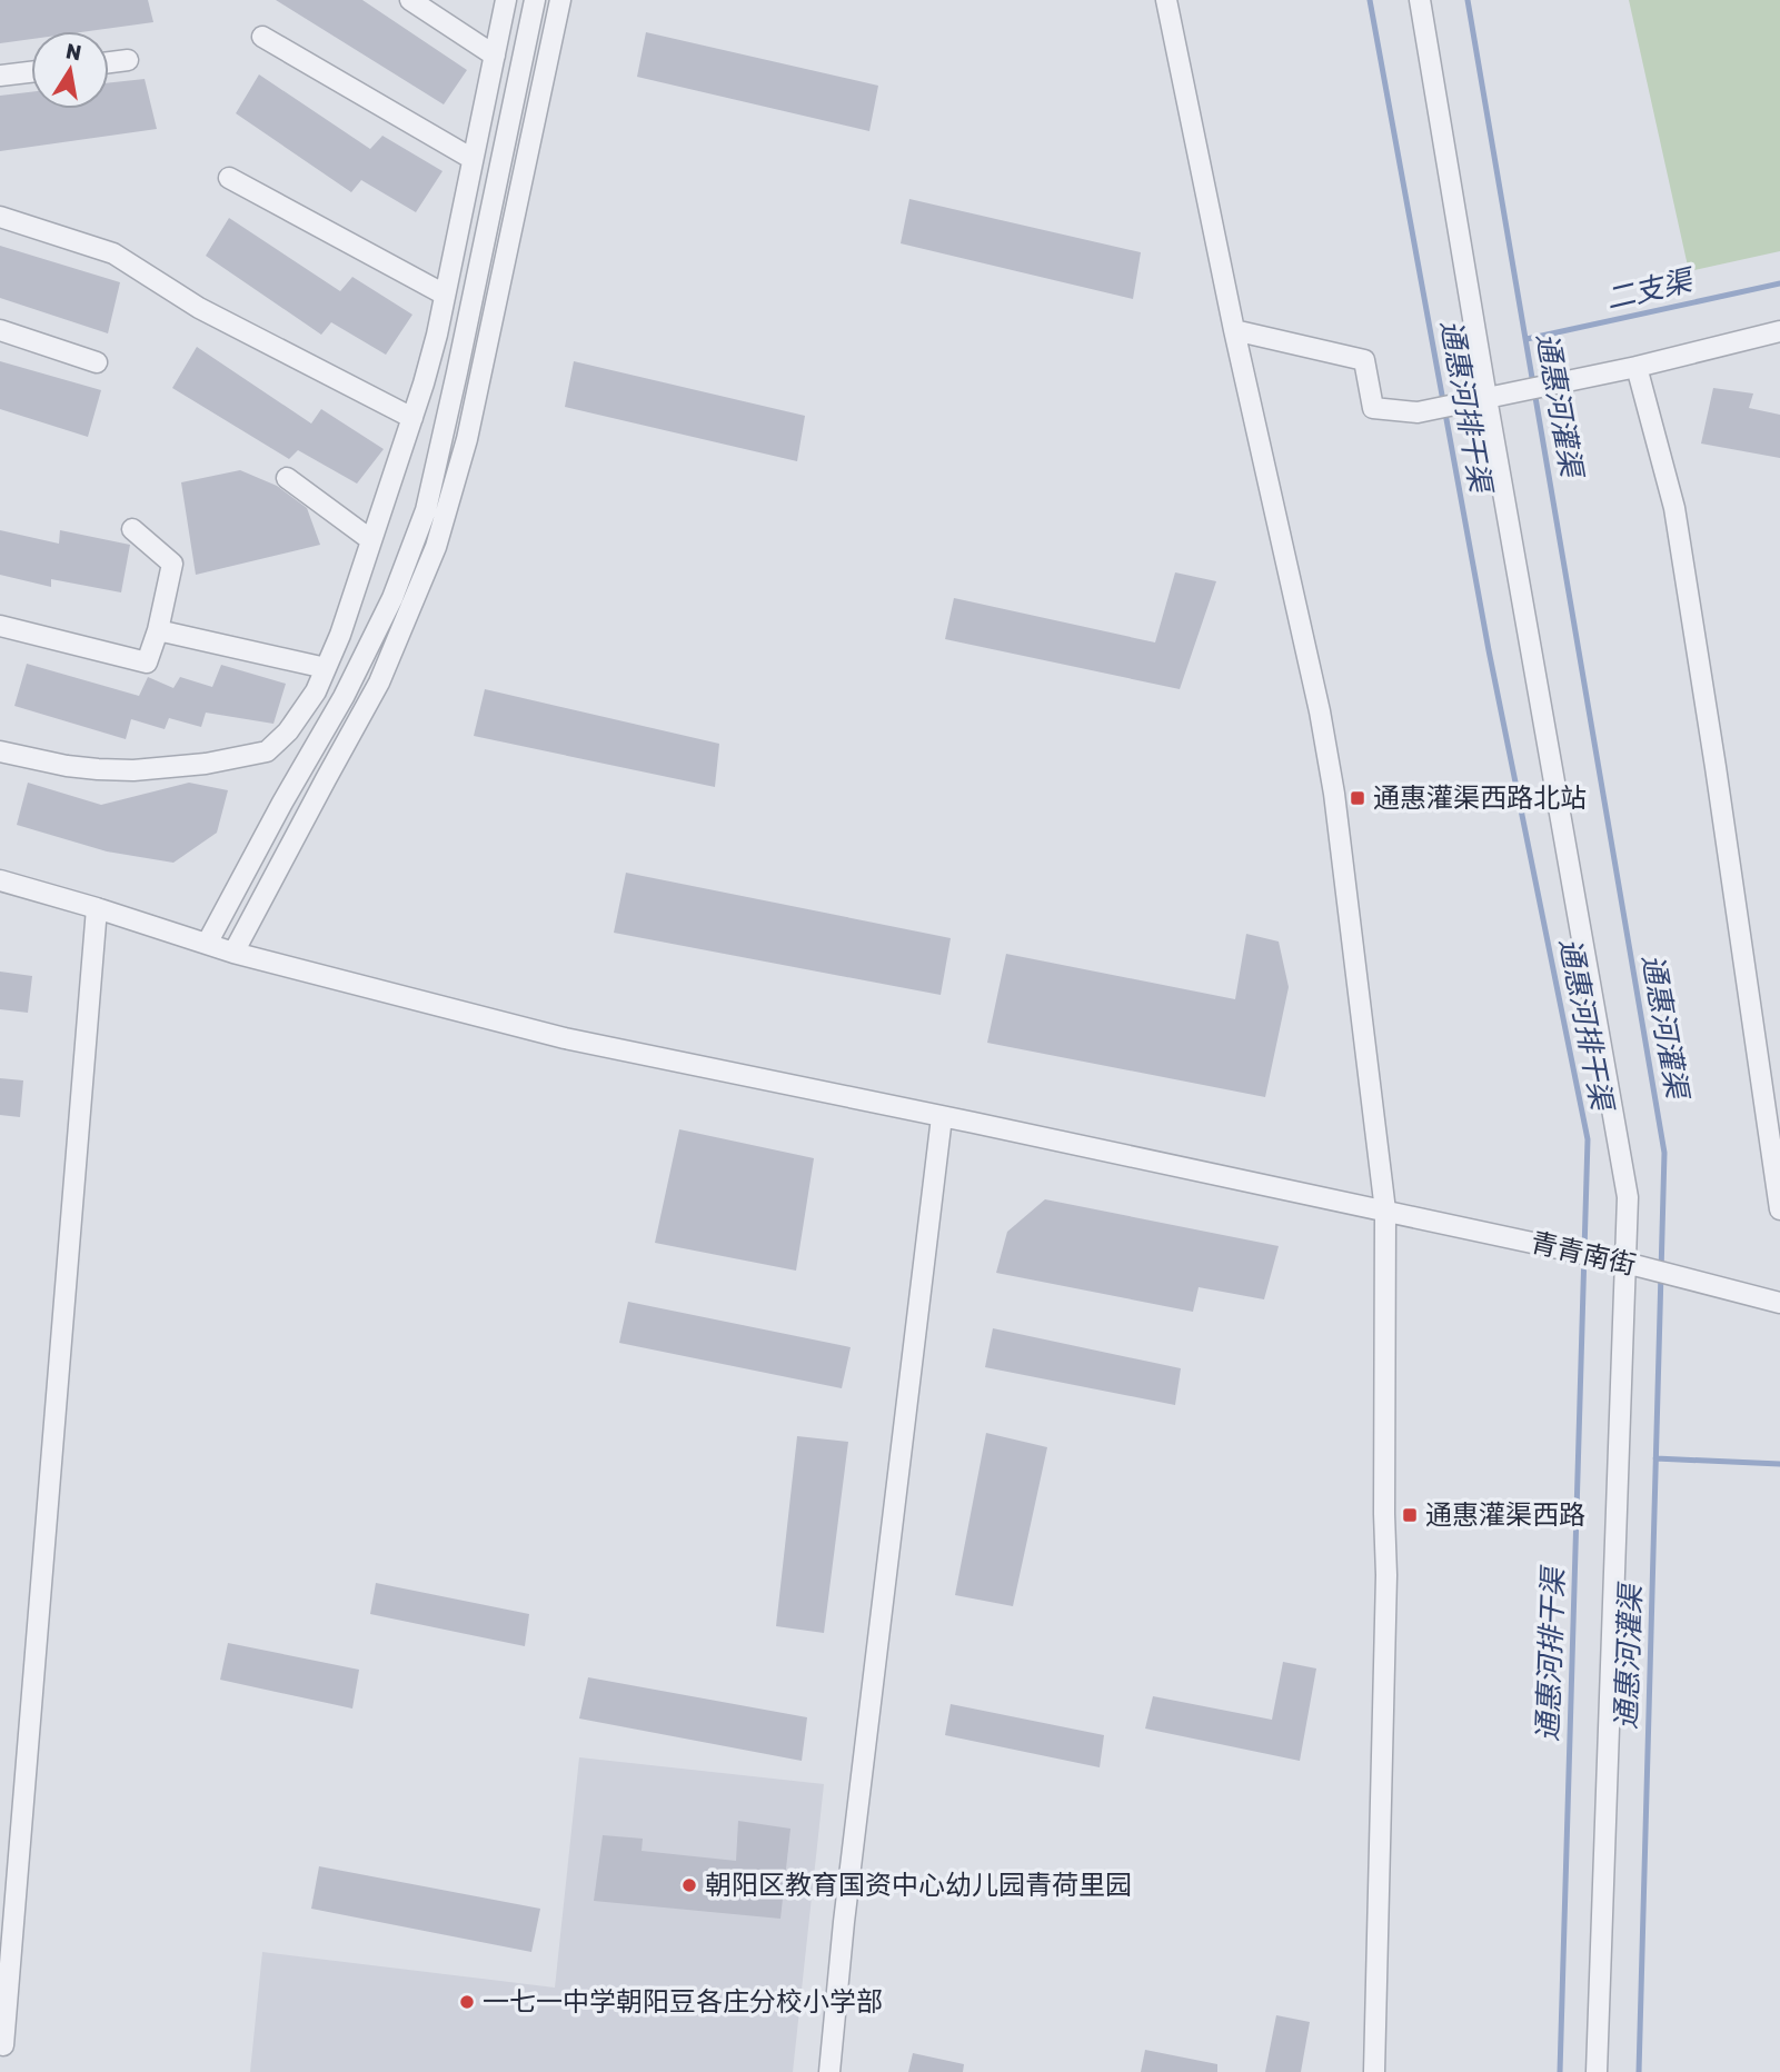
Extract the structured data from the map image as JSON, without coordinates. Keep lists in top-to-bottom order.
{
  "streets": {
    "street": ["青青南街"]
  },
  "water": ["二支渠", "通惠河灌渠", "通惠河排干渠"],
  "places": {
    "transit": ["通惠灌渠西路北站", "通惠灌渠西路"],
    "other": ["朝阳区教育国资中心幼儿园青荷里园", "一七一中学朝阳豆各庄分校小学部"]
  },
  "north": "top"
}
